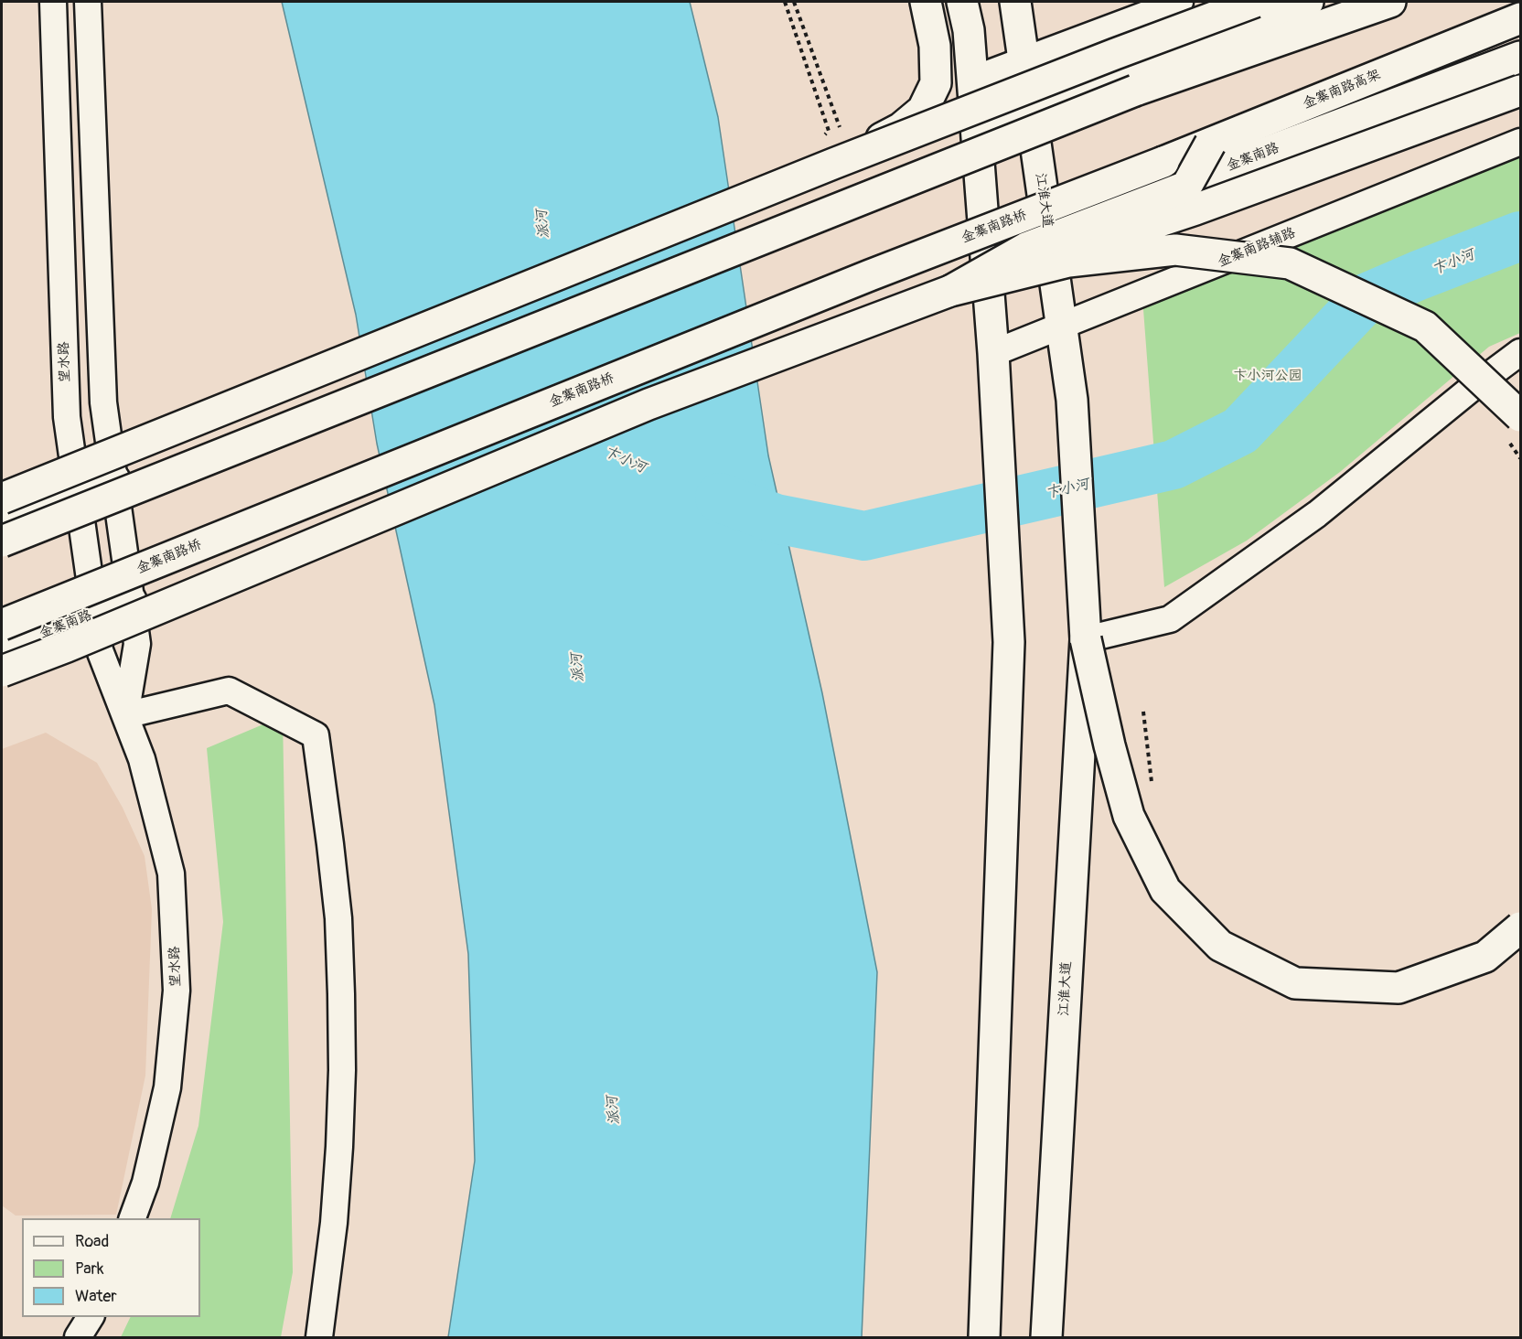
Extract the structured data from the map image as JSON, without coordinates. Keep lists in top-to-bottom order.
{
  "streets": {
    "main road": [
      "金寨南路高架",
      "金寨南路",
      "江淮大道",
      "金寨南路桥"
    ],
    "street": ["金寨南路辅路", "望水路"]
  },
  "crossings": [
    ["金寨南路高架", "金寨南路桥"],
    ["金寨南路", "江淮大道"],
    ["金寨南路", "望水路"],
    ["江淮大道", "金寨南路辅路"]
  ],
  "water": ["派河", "卞小河"],
  "parks": ["卞小河公园"],
  "legend": ["Road", "Park", "Water"]
}
